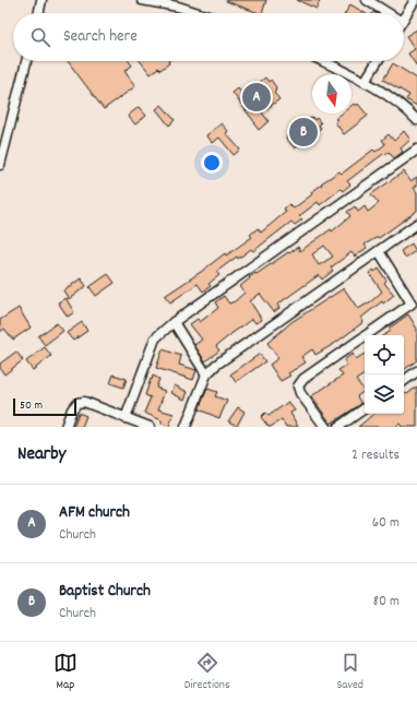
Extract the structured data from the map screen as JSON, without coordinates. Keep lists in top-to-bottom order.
{
  "scale_bar": "50 m",
  "north": "bottom",
  "page": {
    "search": "Search here",
    "pins": ["A", "B"],
    "scale": "50 m",
    "heading": ["Nearby", "2 results"],
    "list": [
      {
        "mark": "A",
        "name": "AFM church",
        "note": "Church",
        "value": "60 m"
      },
      {
        "mark": "B",
        "name": "Baptist Church",
        "note": "Church",
        "value": "80 m"
      }
    ],
    "nav": ["Map", "Directions", "Saved"]
  }
}
